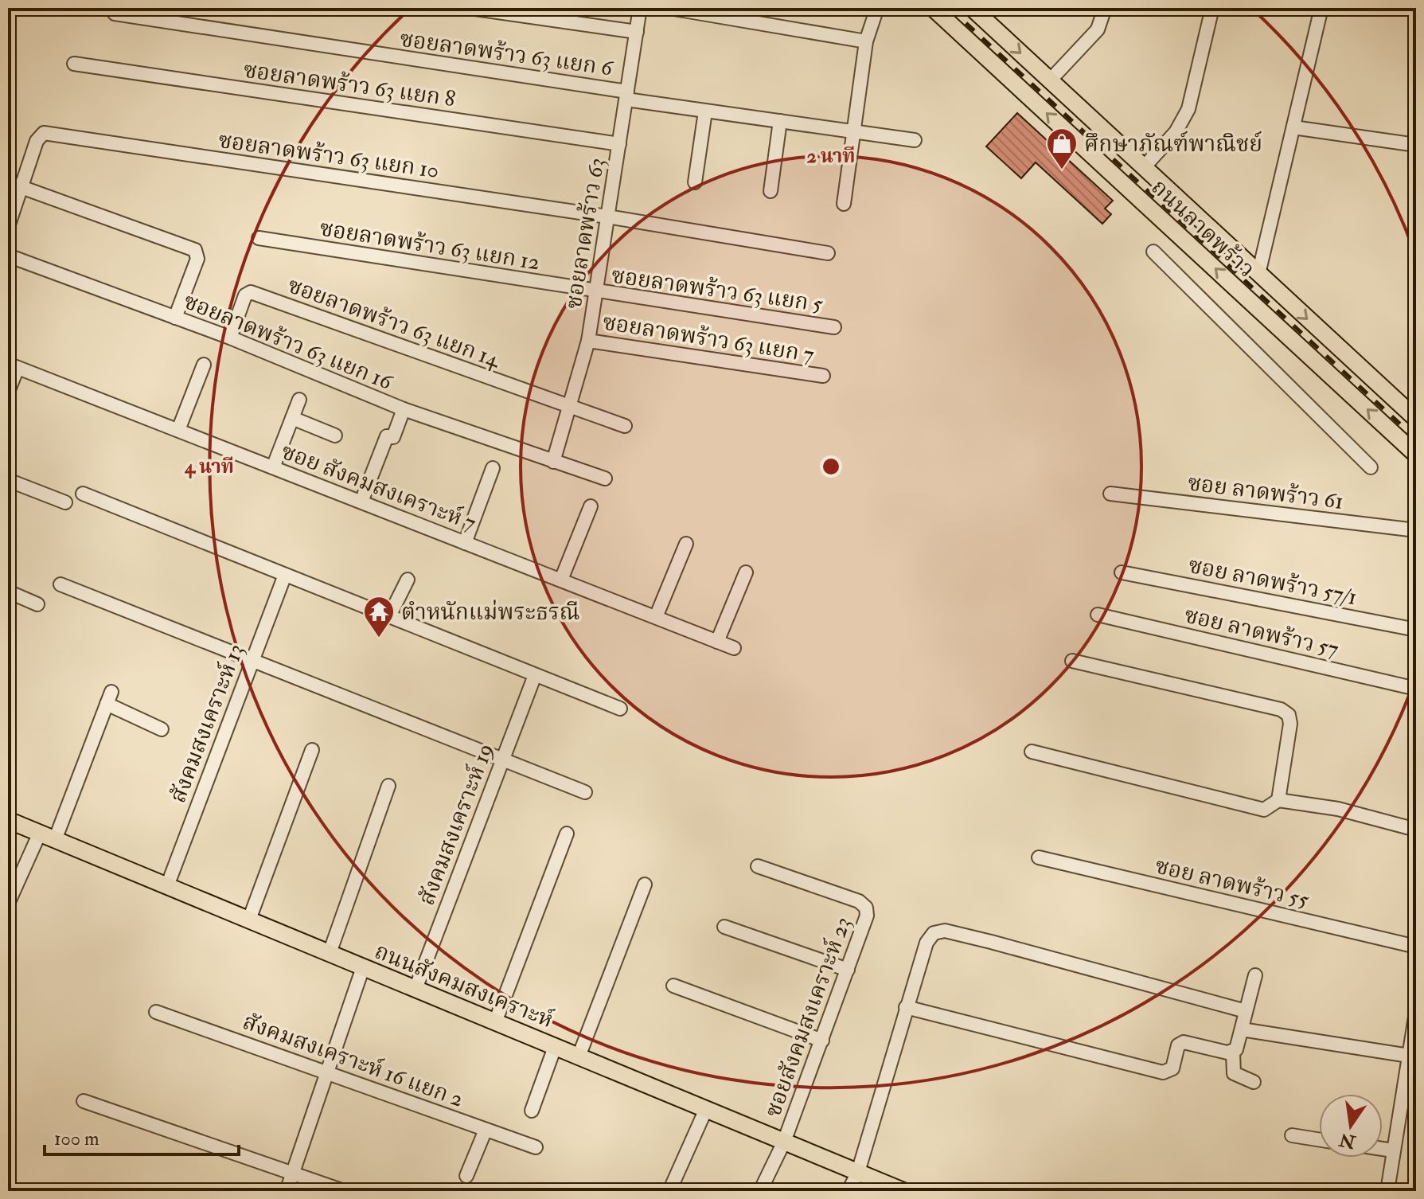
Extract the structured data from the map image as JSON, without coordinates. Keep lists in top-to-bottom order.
{
  "streets": {
    "main road": ["ถนนลาดพร้าว", "ถนนสังคมสงเคราะห์"],
    "street": [
      "ซอยลาดพร้าว 63 แยก 6",
      "ซอยลาดพร้าว 63 แยก 8",
      "ซอยลาดพร้าว 63 แยก 10",
      "ซอยลาดพร้าว 63",
      "ซอยลาดพร้าว 63 แยก 12",
      "ซอยลาดพร้าว 63 แยก 5",
      "ซอยลาดพร้าว 63 แยก 14",
      "ซอยลาดพร้าว 63 แยก 7",
      "ซอยลาดพร้าว 63 แยก 16",
      "ซอย สังคมสงเคราะห์ 7",
      "ซอย ลาดพร้าว 61",
      "ซอย ลาดพร้าว 57/1",
      "ซอย ลาดพร้าว 57",
      "สังคมสงเคราะห์ 13",
      "สังคมสงเคราะห์ 19",
      "ซอย ลาดพร้าว 55",
      "ซอยสังคมสงเคราะห์ 23",
      "สังคมสงเคราะห์ 16 แยก 2"
    ]
  },
  "crossings": [
    ["ซอยลาดพร้าว 63 แยก 6", "ซอยลาดพร้าว 63"],
    ["ซอยลาดพร้าว 63 แยก 8", "ซอยลาดพร้าว 63"],
    ["ซอยลาดพร้าว 63 แยก 10", "ซอยลาดพร้าว 63"],
    ["ซอยลาดพร้าว 63", "ซอยลาดพร้าว 63 แยก 12"],
    ["ซอยลาดพร้าว 63", "ซอยลาดพร้าว 63 แยก 5"],
    ["ซอยลาดพร้าว 63", "ซอยลาดพร้าว 63 แยก 14"],
    ["ซอยลาดพร้าว 63", "ซอยลาดพร้าว 63 แยก 7"],
    ["ซอยลาดพร้าว 63", "ซอยลาดพร้าว 63 แยก 16"],
    ["ซอยลาดพร้าว 63 แยก 12", "ซอยลาดพร้าว 63 แยก 5"],
    ["ซอยลาดพร้าว 63 แยก 14", "ซอยลาดพร้าว 63 แยก 16"],
    ["สังคมสงเคราะห์ 13", "ถนนสังคมสงเคราะห์"],
    ["สังคมสงเคราะห์ 19", "ถนนสังคมสงเคราะห์"],
    ["ถนนสังคมสงเคราะห์", "ซอยสังคมสงเคราะห์ 23"]
  ],
  "places": {
    "shop": ["ศึกษาภัณฑ์พาณิชย์"],
    "temple": ["ตำหนักแม่พระธรณี"]
  },
  "scale_bar": "100 m",
  "north": "bottom",
  "rings": ["2 นาที", "4 นาที"]
}
